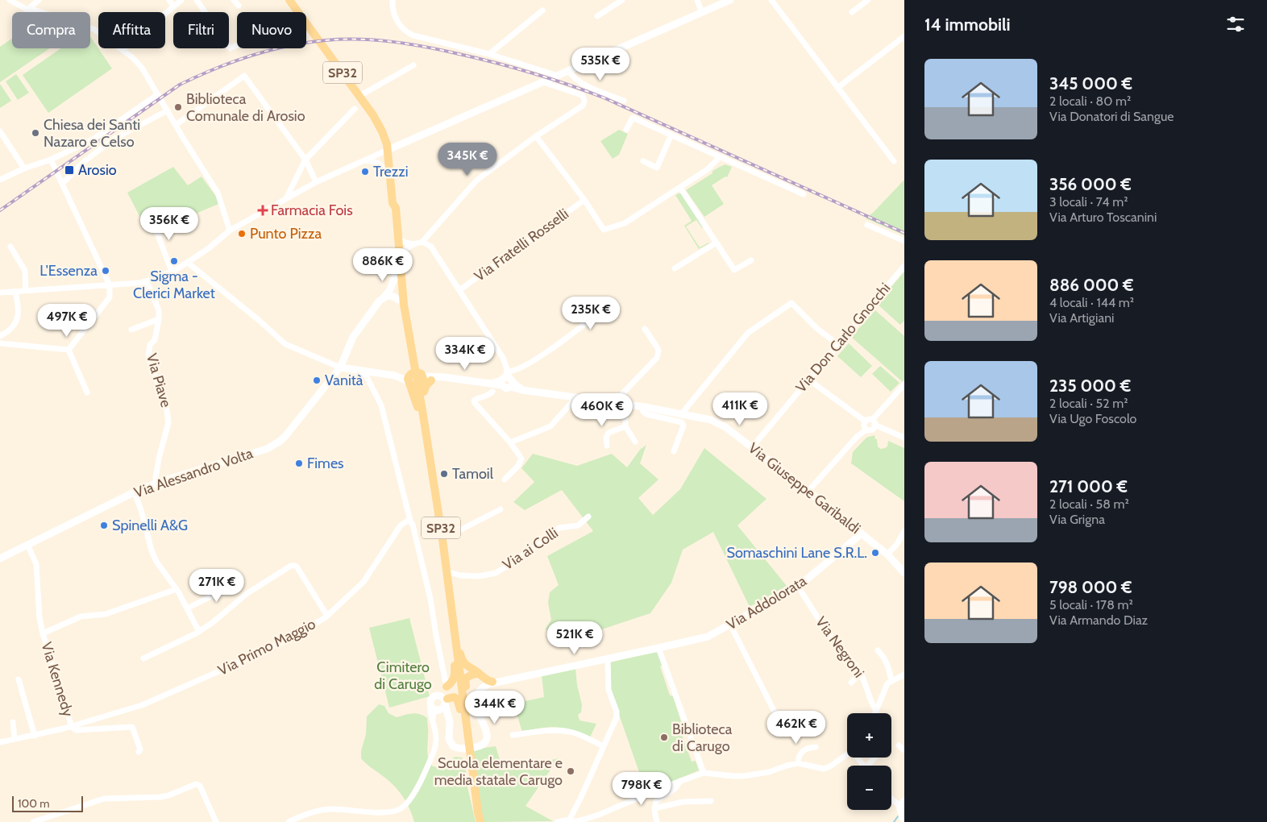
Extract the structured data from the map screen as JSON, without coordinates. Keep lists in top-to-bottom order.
{
  "streets": {
    "main road": ["SP32"],
    "street": [
      "Via Fratelli Rosselli",
      "Via Don Carlo Gnocchi",
      "Via Piave",
      "Via Alessandro Volta",
      "Via Giuseppe Garibaldi",
      "Via ai Colli",
      "Via Addolorata",
      "Via Primo Maggio",
      "Via Negroni",
      "Via Kennedy"
    ]
  },
  "crossings": [
    ["SP32", "Via Alessandro Volta"],
    ["SP32", "Via ai Colli"],
    ["Via Don Carlo Gnocchi", "Via Giuseppe Garibaldi"],
    ["Via Piave", "Via Alessandro Volta"],
    ["Via Alessandro Volta", "Via Kennedy"],
    ["Via Giuseppe Garibaldi", "Via Addolorata"],
    ["Via Addolorata", "Via Negroni"],
    ["Via Primo Maggio", "Via Kennedy"]
  ],
  "parks": ["Cimitero di Carugo"],
  "places": {
    "other": [
      "Biblioteca Comunale di Arosio",
      "Chiesa dei Santi Nazaro e Celso",
      "Trezzi",
      "Punto Pizza",
      "Sigma - Clerici Market",
      "L'Essenza",
      "Vanità",
      "Fimes",
      "Tamoil",
      "Spinelli A&G",
      "Somaschini Lane S.R.L.",
      "Biblioteca di Carugo",
      "Scuola elementare e media statale Carugo"
    ],
    "transit": ["Arosio"],
    "health": ["Farmacia Fois"]
  },
  "scale_bar": "100 m",
  "page": {
    "heading": "14 immobili",
    "chip": [
      "Compra",
      "Affitta",
      "Filtri",
      "Nuovo"
    ],
    "price": [
      "535K €",
      "345K €",
      "356K €",
      "886K €",
      "235K €",
      "497K €",
      "334K €",
      "411K €",
      "460K €",
      "271K €",
      "521K €",
      "344K €",
      "462K €",
      "798K €"
    ],
    "list": [
      {
        "name": "345 000 €",
        "note": "2 locali · 80 m² · Via Donatori di Sangue"
      },
      {
        "name": "356 000 €",
        "note": "3 locali · 74 m² · Via Arturo Toscanini"
      },
      {
        "name": "886 000 €",
        "note": "4 locali · 144 m² · Via Artigiani"
      },
      {
        "name": "235 000 €",
        "note": "2 locali · 52 m² · Via Ugo Foscolo"
      },
      {
        "name": "271 000 €",
        "note": "2 locali · 58 m² · Via Grigna"
      },
      {
        "name": "798 000 €",
        "note": "5 locali · 178 m² · Via Armando Diaz"
      }
    ],
    "map_buttons": ["+", "−"],
    "scale": "100 m"
  }
}
